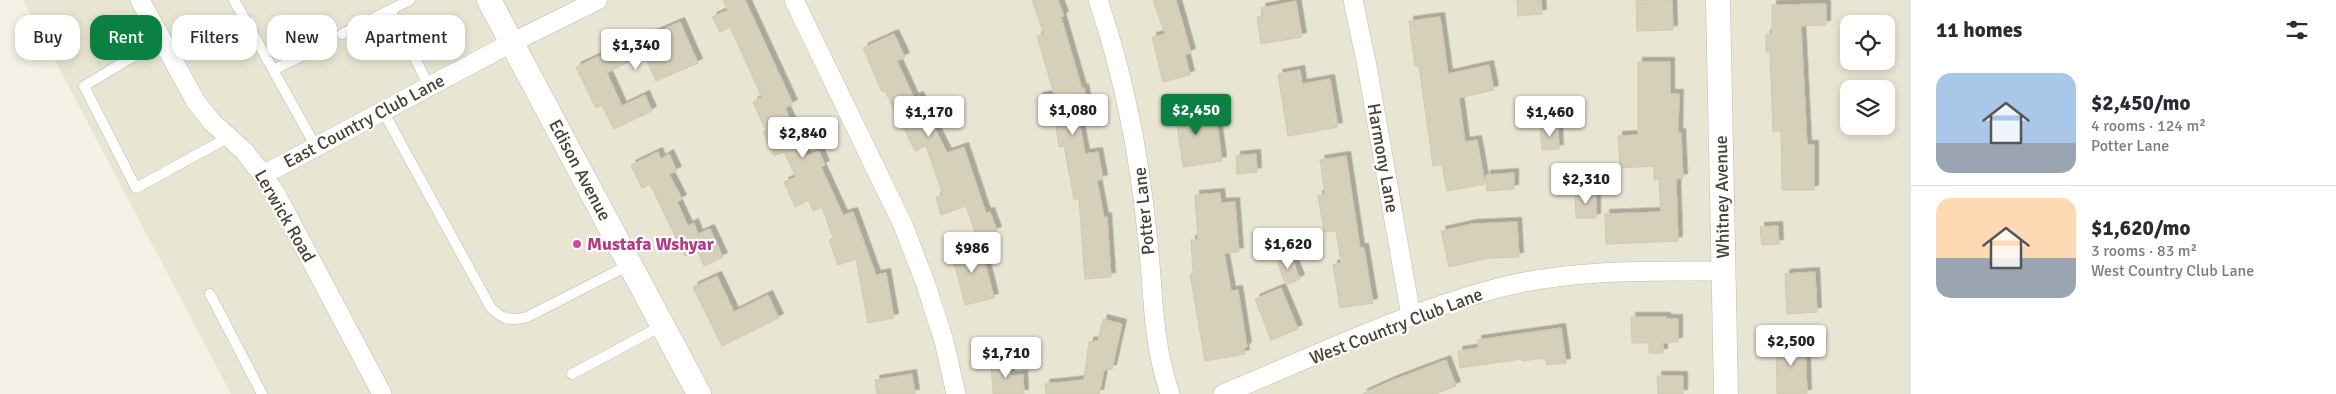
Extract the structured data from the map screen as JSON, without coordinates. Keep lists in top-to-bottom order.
{
  "streets": {
    "street": [
      "East Country Club Lane",
      "Harmony Lane",
      "Edison Avenue",
      "Whitney Avenue",
      "Potter Lane",
      "Lerwick Road",
      "West Country Club Lane"
    ]
  },
  "crossings": [
    ["East Country Club Lane", "Edison Avenue"],
    ["East Country Club Lane", "Lerwick Road"],
    ["Harmony Lane", "West Country Club Lane"],
    ["Whitney Avenue", "West Country Club Lane"]
  ],
  "places": ["Mustafa Wshyar"],
  "page": {
    "heading": "11 homes",
    "chip": [
      "Buy",
      "Rent",
      "Filters",
      "New",
      "Apartment"
    ],
    "price": [
      "$1,340",
      "$1,080",
      "$2,450",
      "$1,170",
      "$1,460",
      "$2,840",
      "$2,310",
      "$1,620",
      "$986",
      "$2,500",
      "$1,710"
    ],
    "list": [
      {
        "name": "$2,450/mo",
        "note": "4 rooms · 124 m² · Potter Lane"
      },
      {
        "name": "$1,620/mo",
        "note": "3 rooms · 83 m² · West Country Club Lane"
      }
    ]
  }
}
